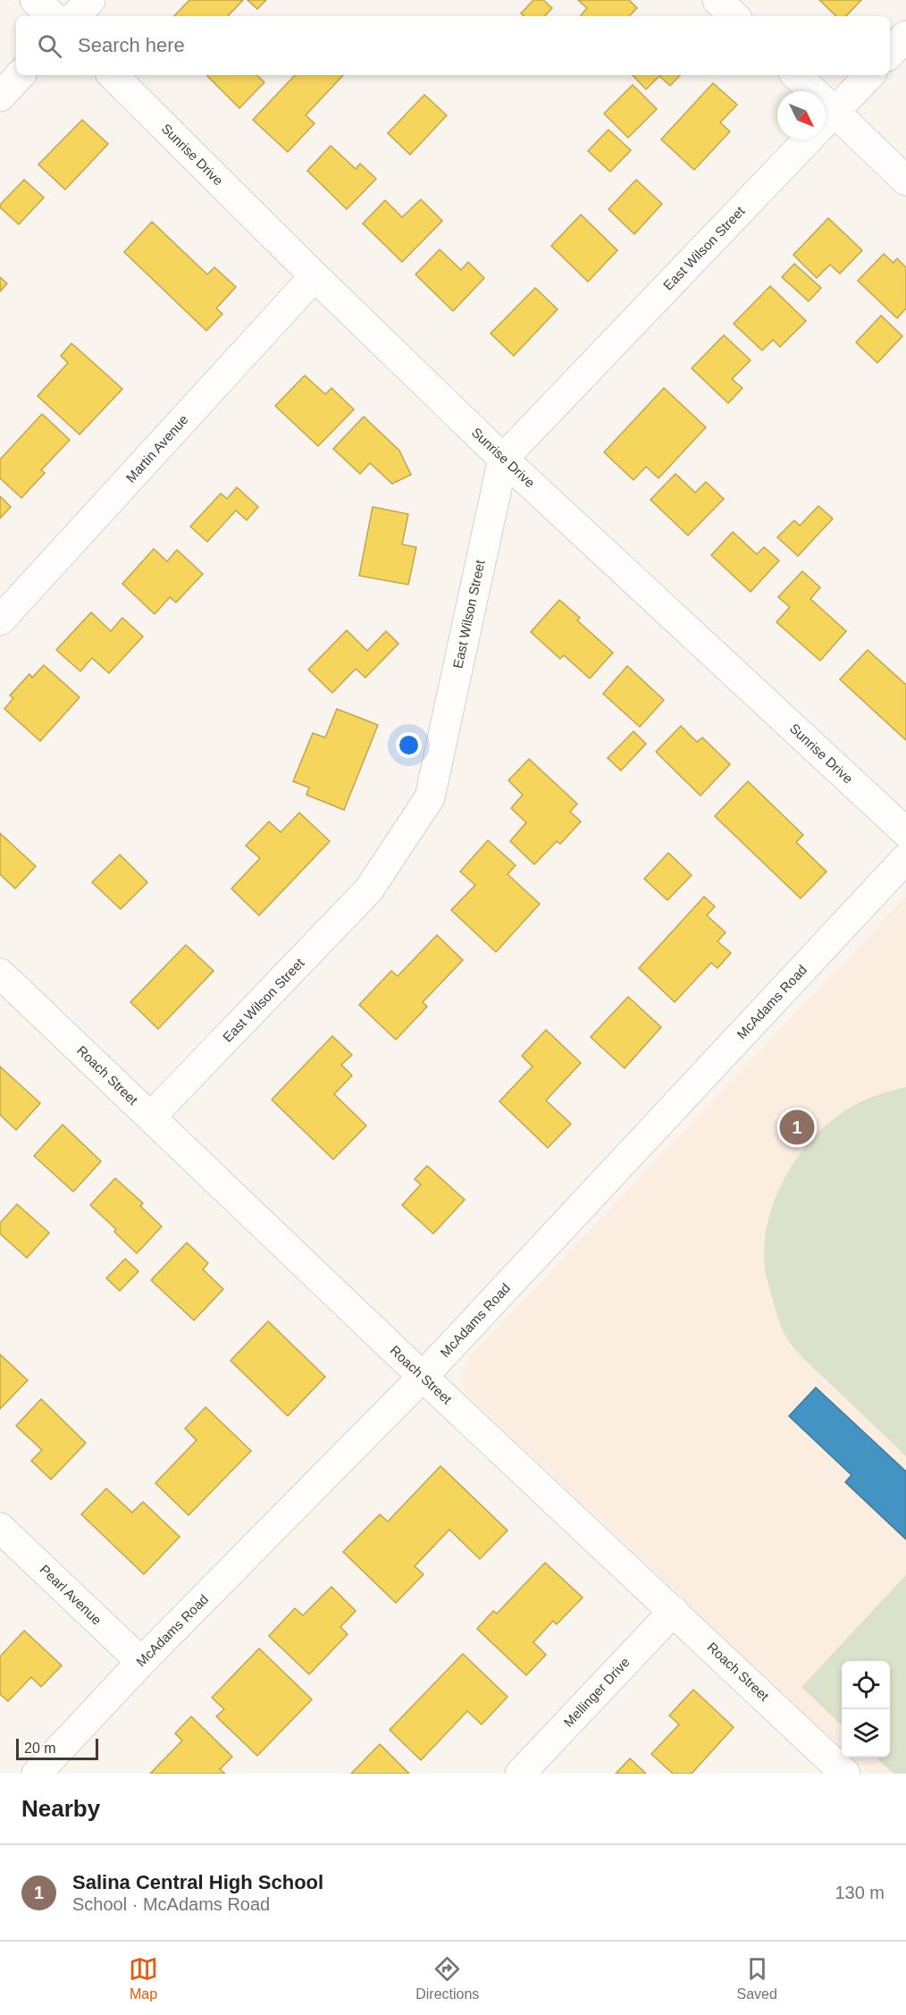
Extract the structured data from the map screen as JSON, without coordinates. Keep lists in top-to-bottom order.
{
  "streets": {
    "street": [
      "Sunrise Drive",
      "East Wilson Street",
      "Martin Avenue",
      "McAdams Road",
      "Roach Street",
      "Pearl Avenue",
      "Mellinger Drive"
    ]
  },
  "crossings": [
    ["Sunrise Drive", "East Wilson Street"],
    ["Sunrise Drive", "Martin Avenue"],
    ["East Wilson Street", "Roach Street"],
    ["McAdams Road", "Roach Street"],
    ["McAdams Road", "Pearl Avenue"],
    ["Roach Street", "Mellinger Drive"]
  ],
  "scale_bar": "20 m",
  "north": "bottom right",
  "page": {
    "search": "Search here",
    "pins": "1",
    "scale": "20 m",
    "heading": "Nearby",
    "list": [
      {
        "mark": "1",
        "name": "Salina Central High School",
        "note": "School · McAdams Road",
        "value": "130 m"
      }
    ],
    "nav": ["Map", "Directions", "Saved"]
  }
}
